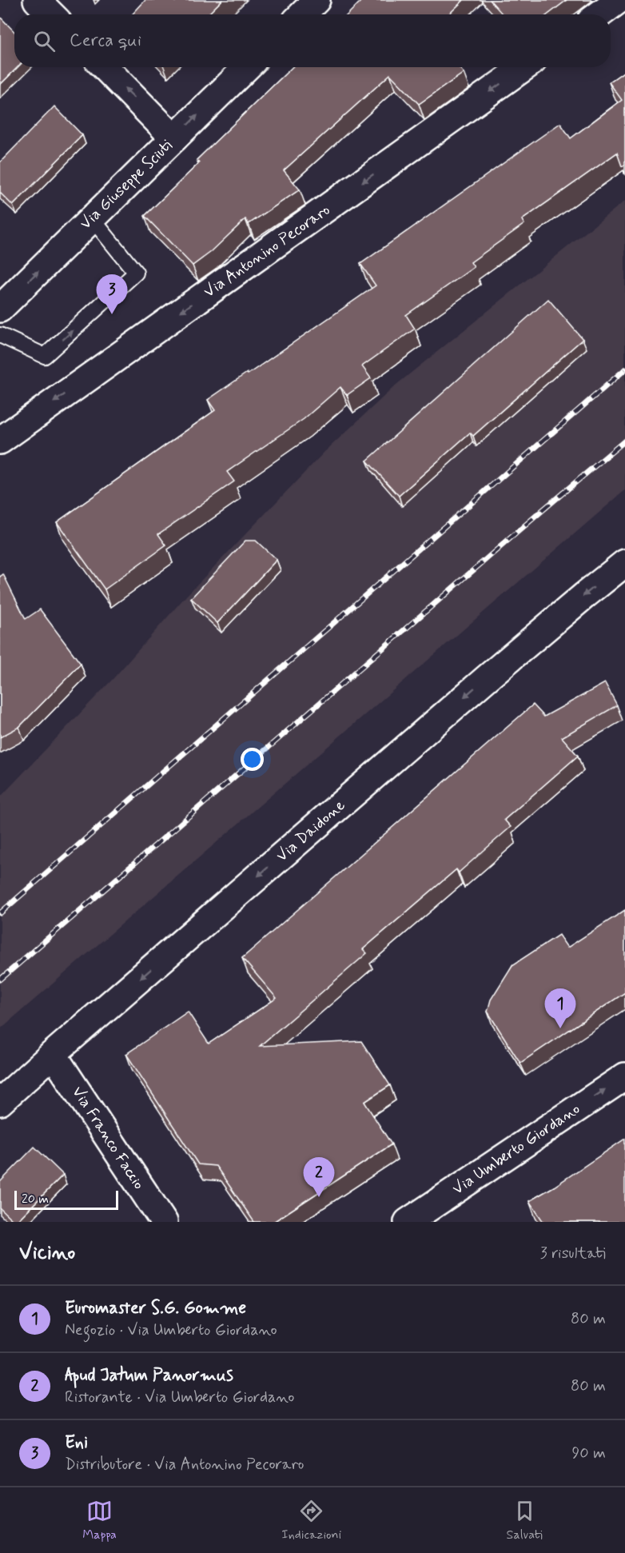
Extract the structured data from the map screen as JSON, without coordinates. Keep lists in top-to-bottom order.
{
  "streets": {
    "street": [
      "Via Giuseppe Sciuti",
      "Via Antonino Pecoraro",
      "Via Daidone",
      "Via Franco Faccio",
      "Via Umberto Giordano"
    ]
  },
  "crossings": [
    ["Via Daidone", "Via Franco Faccio"]
  ],
  "one_way": [
    "Via Giuseppe Sciuti",
    "Via Antonino Pecoraro",
    "Via Daidone",
    "Via Umberto Giordano"
  ],
  "scale_bar": "20 m",
  "page": {
    "search": "Cerca qui",
    "pins": ["3", "1", "2"],
    "scale": "20 m",
    "heading": ["Vicino", "3 risultati"],
    "list": [
      {
        "mark": "1",
        "name": "Euromaster S.G. Gomme",
        "note": "Negozio · Via Umberto Giordano",
        "value": "80 m"
      },
      {
        "mark": "2",
        "name": "Apud Jatum Panormus",
        "note": "Ristorante · Via Umberto Giordano",
        "value": "80 m"
      },
      {
        "mark": "3",
        "name": "Eni",
        "note": "Distributore · Via Antonino Pecoraro",
        "value": "90 m"
      }
    ],
    "nav": ["Mappa", "Indicazioni", "Salvati"]
  }
}
